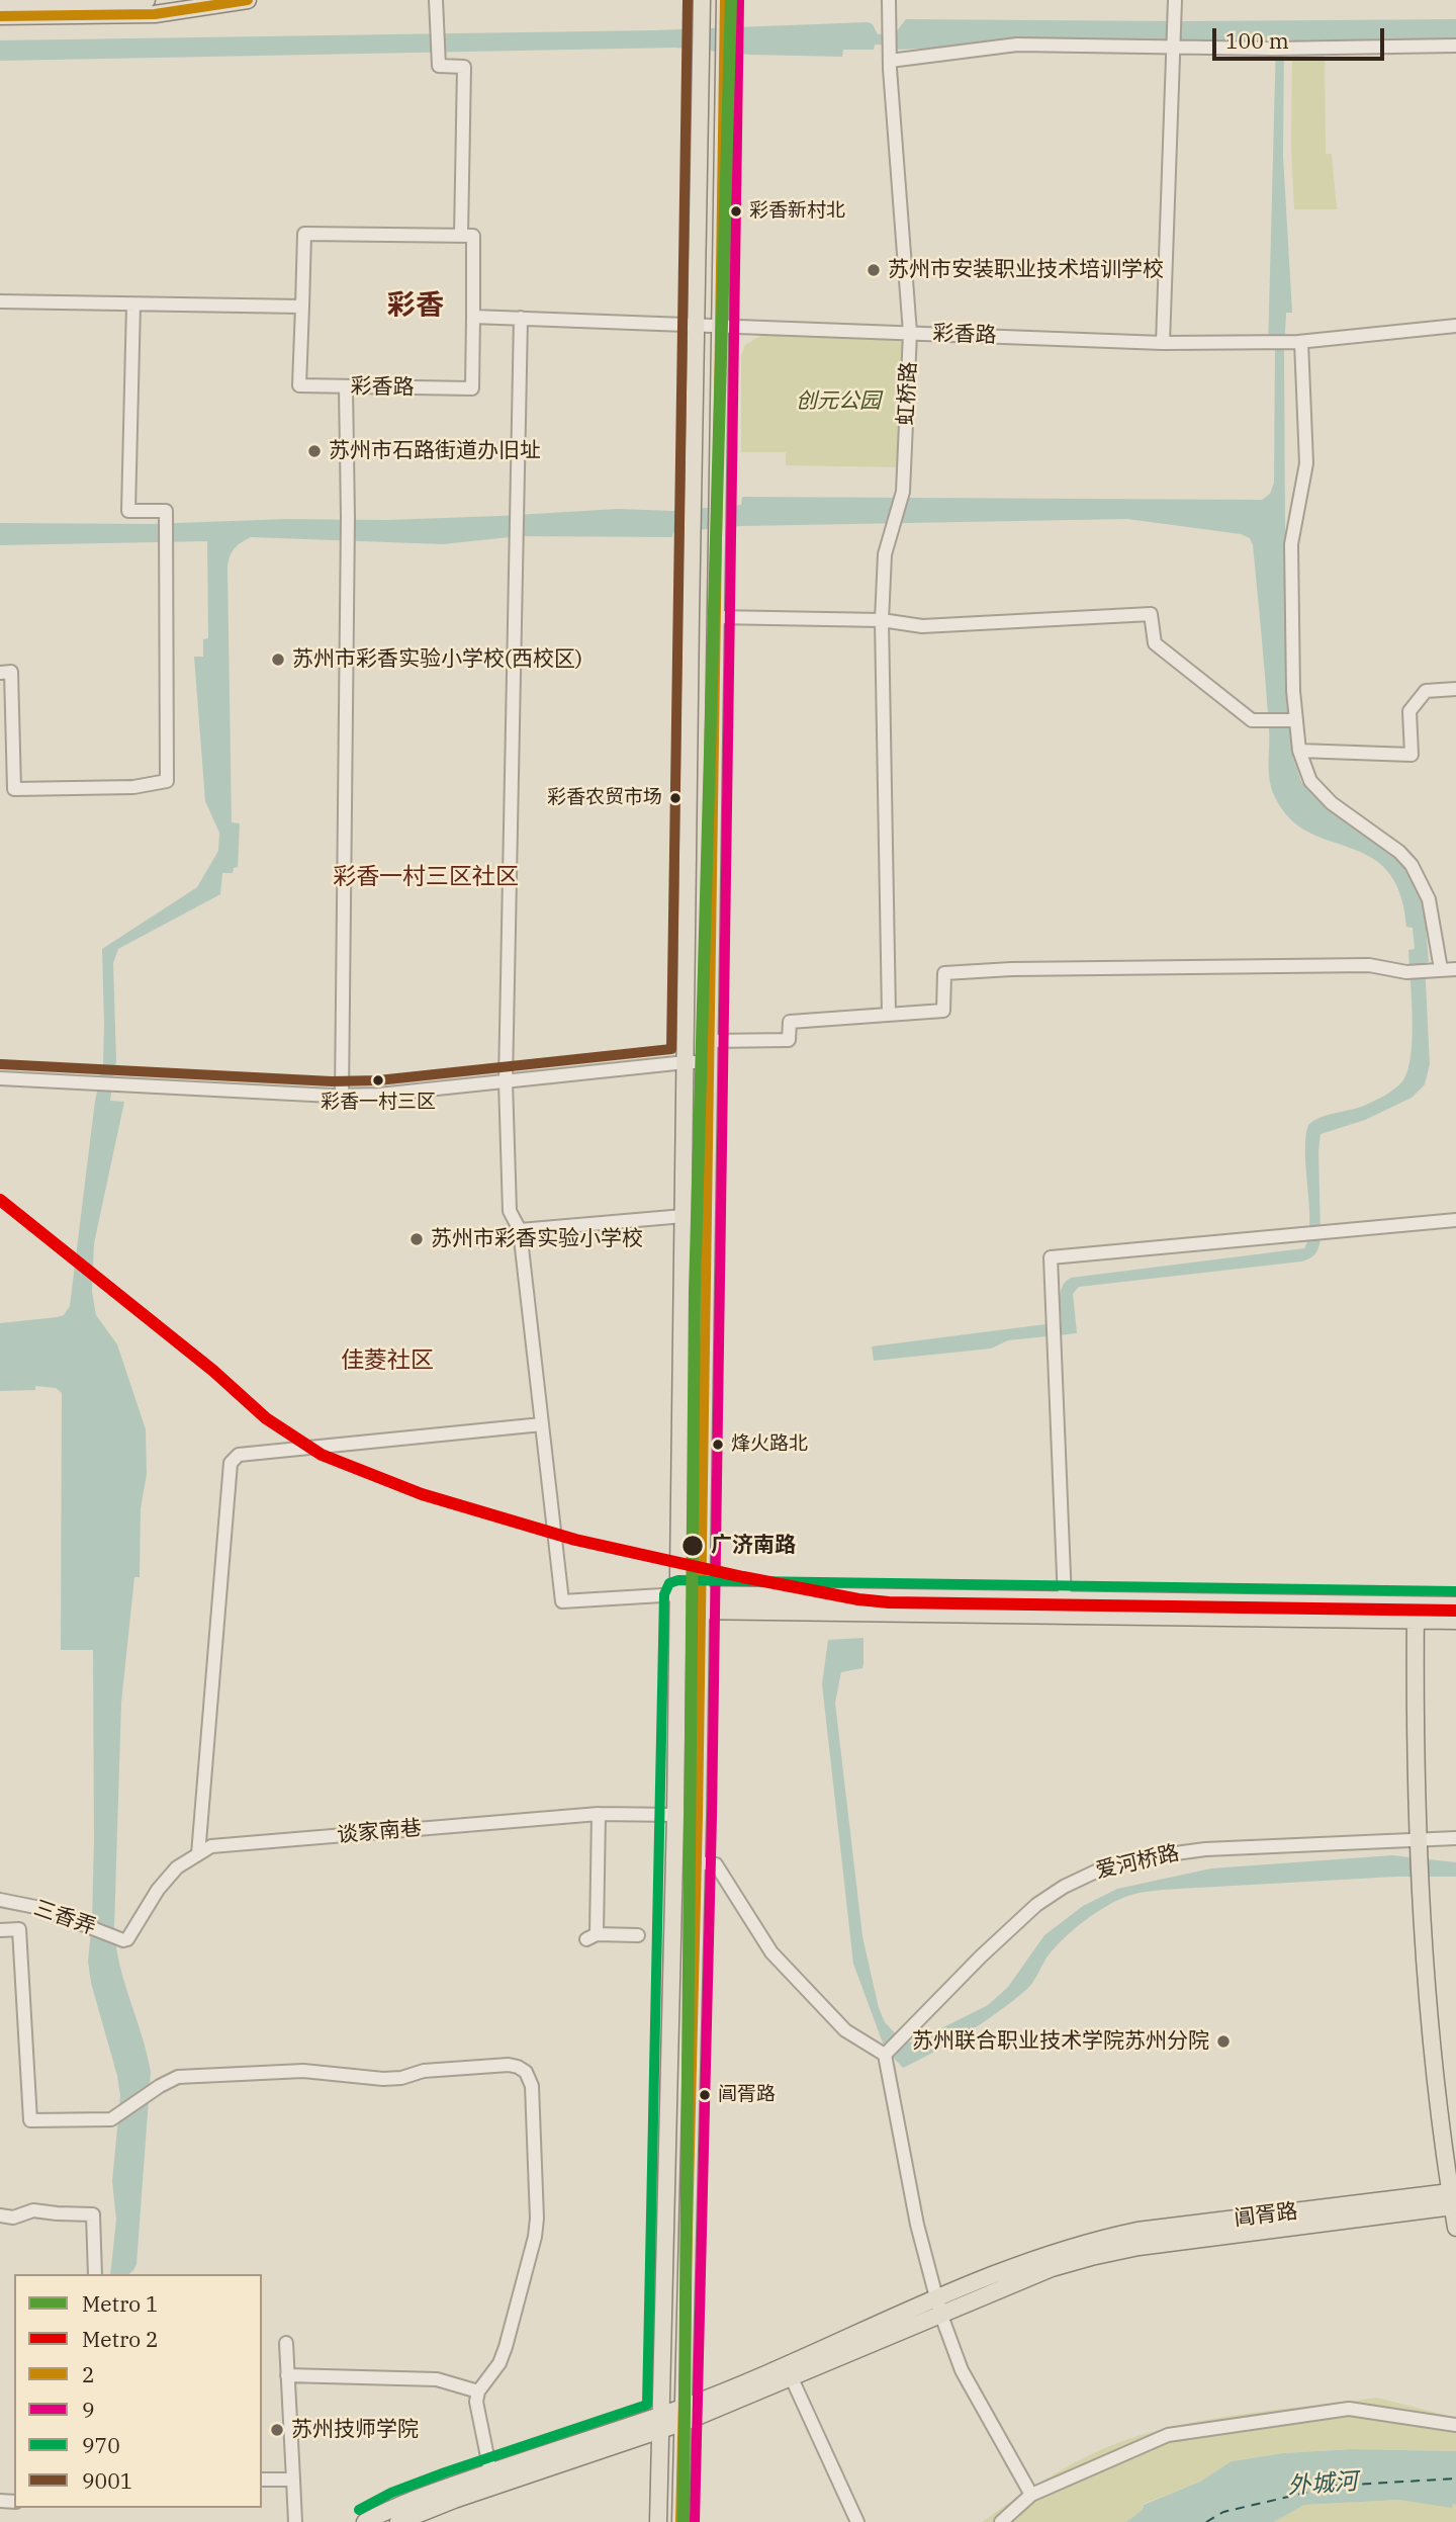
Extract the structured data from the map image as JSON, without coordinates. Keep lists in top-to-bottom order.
{
  "streets": {
    "main road": ["阊胥路"],
    "street": [
      "彩香路",
      "虹桥路",
      "谈家南巷",
      "爱河桥路",
      "三香弄"
    ]
  },
  "crossings": [
    ["彩香路", "虹桥路"],
    ["谈家南巷", "三香弄"]
  ],
  "districts": ["彩香", "彩香一村三区社区", "佳菱社区"],
  "water": ["外城河"],
  "parks": ["创元公园"],
  "places": [
    "彩香新村北",
    "苏州市安装职业技术培训学校",
    "苏州市石路街道办旧址",
    "苏州市彩香实验小学校(西校区)",
    "彩香农贸市场",
    "彩香一村三区",
    "苏州市彩香实验小学校",
    "烽火路北",
    "广济南路",
    "苏州联合职业技术学院苏州分院",
    "阊胥路",
    "苏州技师学院"
  ],
  "lines": [
    "metro line 1",
    "transit line 2",
    "transit line 9",
    "transit line 9001",
    "metro line 2",
    "transit line 970"
  ],
  "legend": [
    "Metro 1",
    "Metro 2",
    "2",
    "9",
    "970",
    "9001"
  ],
  "scale_bar": "100 m"
}
